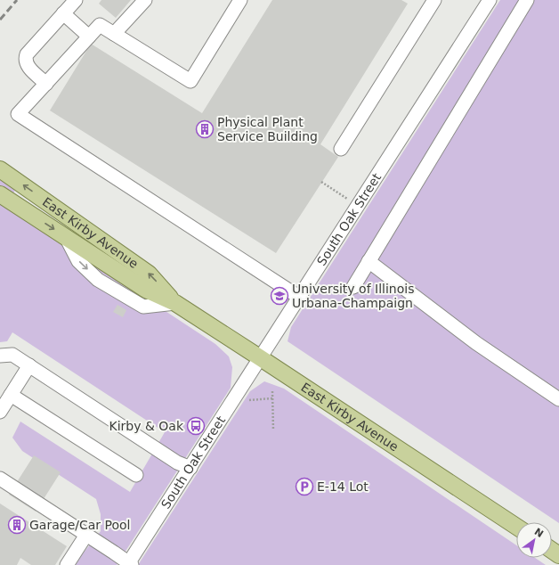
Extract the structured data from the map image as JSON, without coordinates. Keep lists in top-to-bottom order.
{
  "streets": {
    "main road": ["East Kirby Avenue"],
    "street": ["South Oak Street"]
  },
  "crossings": [
    ["South Oak Street", "East Kirby Avenue"]
  ],
  "places": {
    "building": ["Physical Plant Service Building", "Garage/Car Pool"],
    "school or university": ["University of Illinois Urbana-Champaign"],
    "bus stop": ["Kirby & Oak"],
    "parking": ["E-14 Lot"]
  },
  "north": "top right"
}
